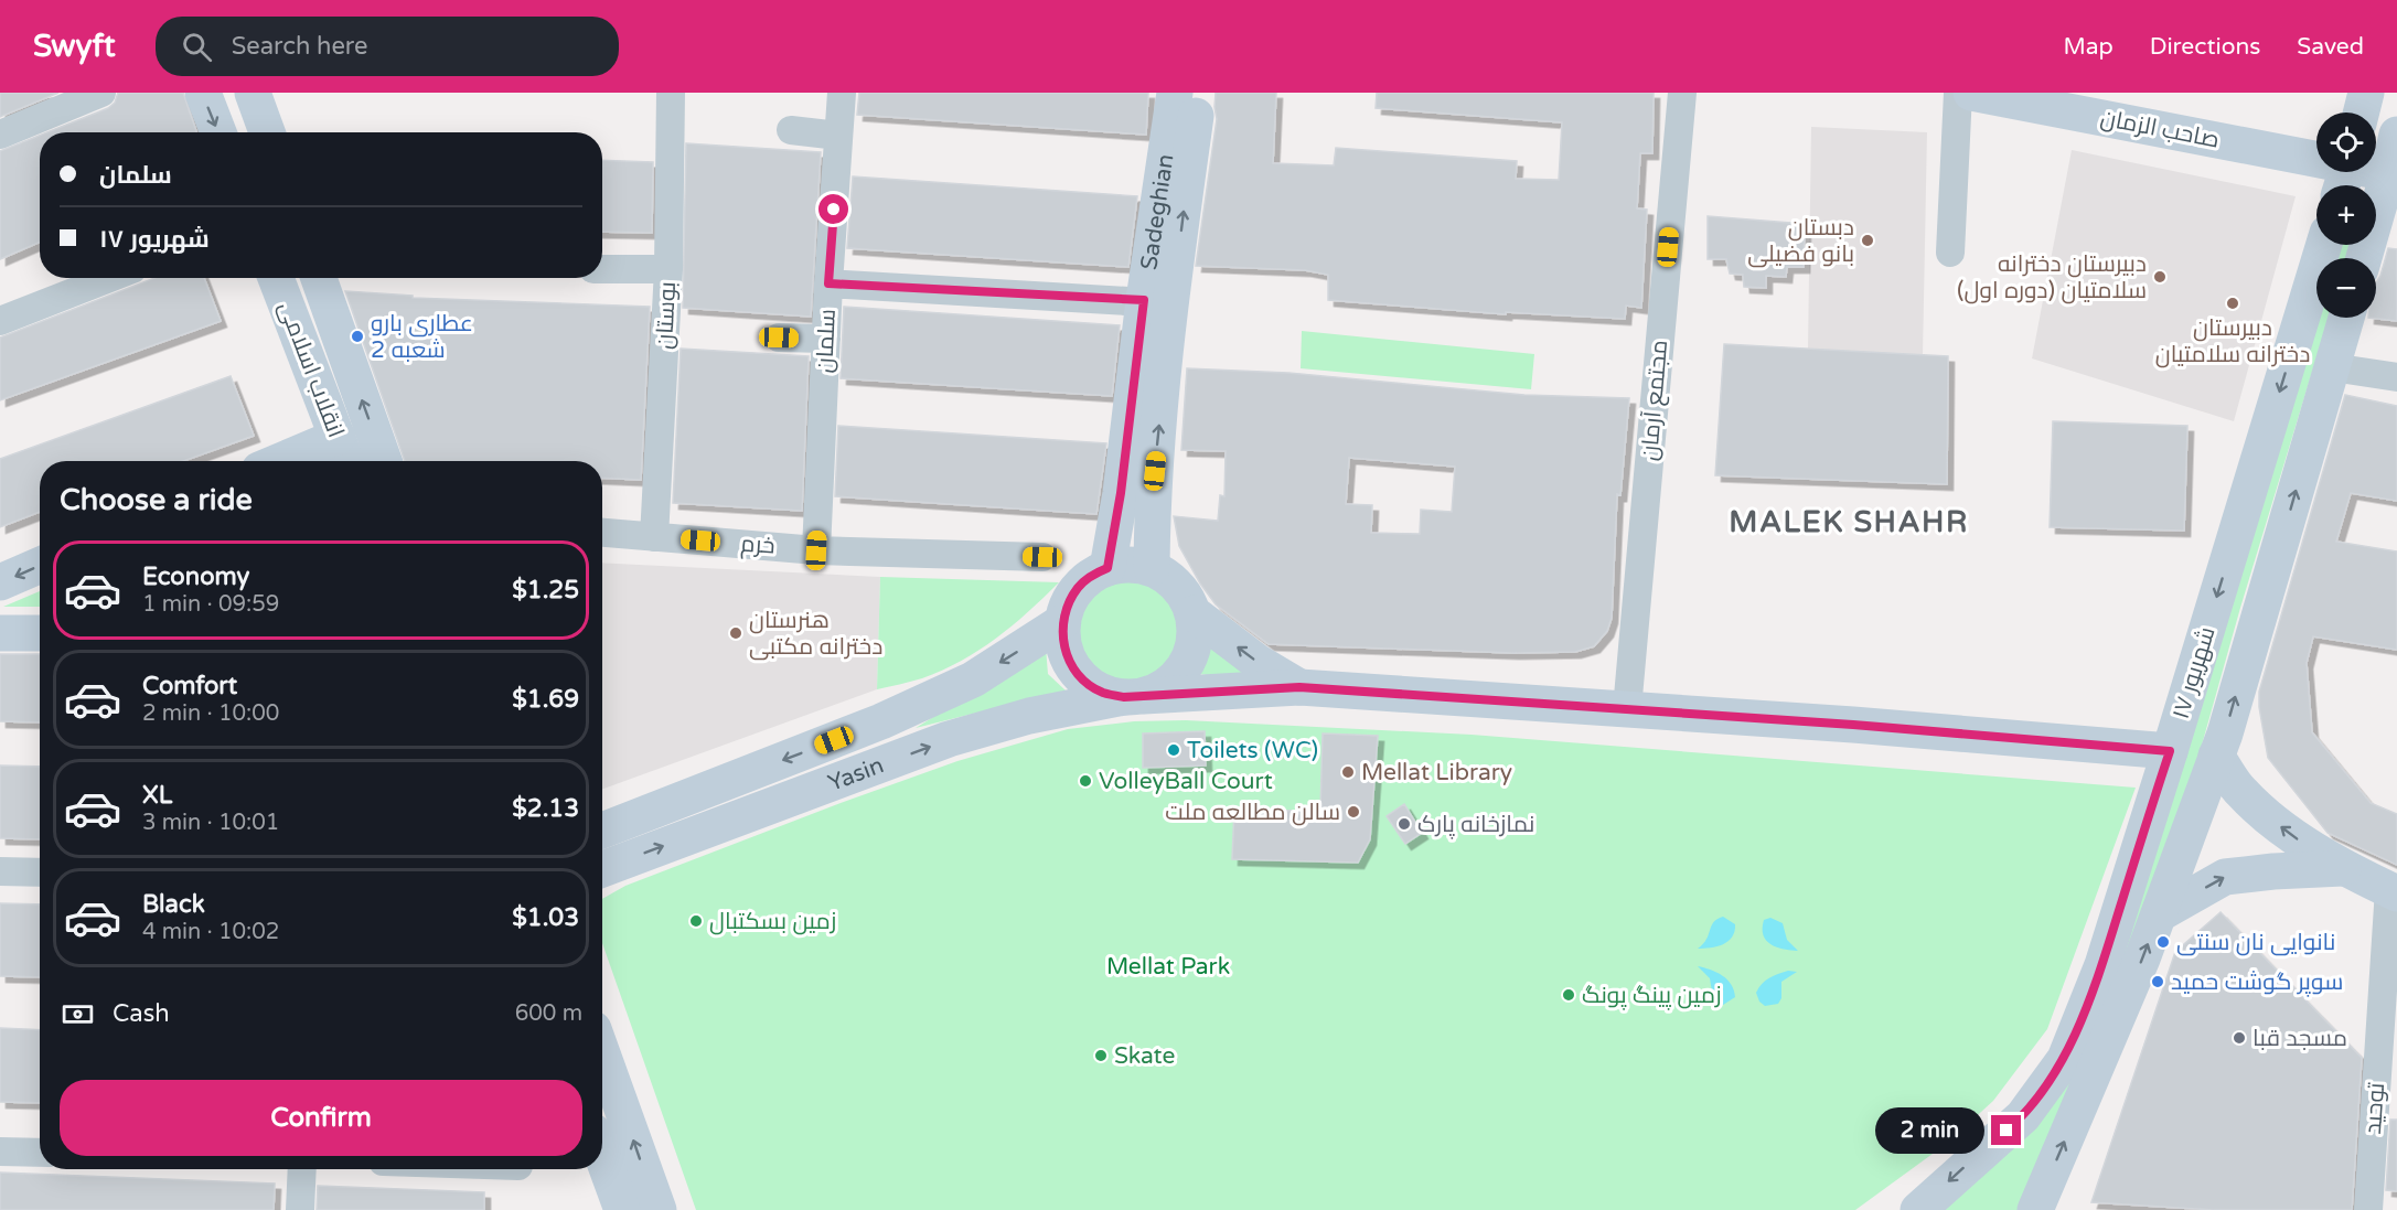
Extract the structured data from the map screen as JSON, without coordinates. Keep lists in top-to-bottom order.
{
  "streets": {
    "street": [
      "صاحب الزمان",
      "Sadeghian",
      "بوستان",
      "سلمان",
      "انقلاب اسلامی",
      "مجتمع آرمان",
      "خرم",
      "۱۷ شهریور",
      "Yasin",
      "توحید"
    ]
  },
  "crossings": [
    ["Sadeghian", "Yasin"],
    ["بوستان", "خرم"],
    ["سلمان", "خرم"]
  ],
  "districts": ["MALEK SHAHR"],
  "parks": ["Mellat Park"],
  "places": [
    "دبستان بانو فضیلی",
    "دبیرستان دخترانه سلامتیان (دوره اول)",
    "دبیرستان دخترانه سلامتیان",
    "عطاری بارو شعبه 2",
    "هنرستان دخترانه مکتبی",
    "Toilets (WC)",
    "Mellat Library",
    "VolleyBall Court",
    "سالن مطالعه ملت",
    "نمازخانه پارک",
    "زمین بسکتبال",
    "نانوایی نان سنتی",
    "سوپر گوشت حمید",
    "زمین پینگ پونگ",
    "مسجد قبا",
    "Skate"
  ],
  "page": {
    "header": "Swyft",
    "search": "Search here",
    "nav": ["Map", "Directions", "Saved"],
    "map_buttons": ["+", "−"],
    "banner": ["سلمان", "۱۷ شهریور"],
    "heading": "Choose a ride",
    "list": [
      {
        "name": "Economy",
        "note": "1 min · 09:59",
        "value": "$1.25"
      },
      {
        "name": "Comfort",
        "note": "2 min · 10:00",
        "value": "$1.69"
      },
      {
        "name": "XL",
        "note": "3 min · 10:01",
        "value": "$2.13"
      },
      {
        "name": "Black",
        "note": "4 min · 10:02",
        "value": "$1.03"
      }
    ],
    "pay": ["Cash", "600 m"],
    "buttons": "Confirm",
    "bubble": "2 min"
  }
}
